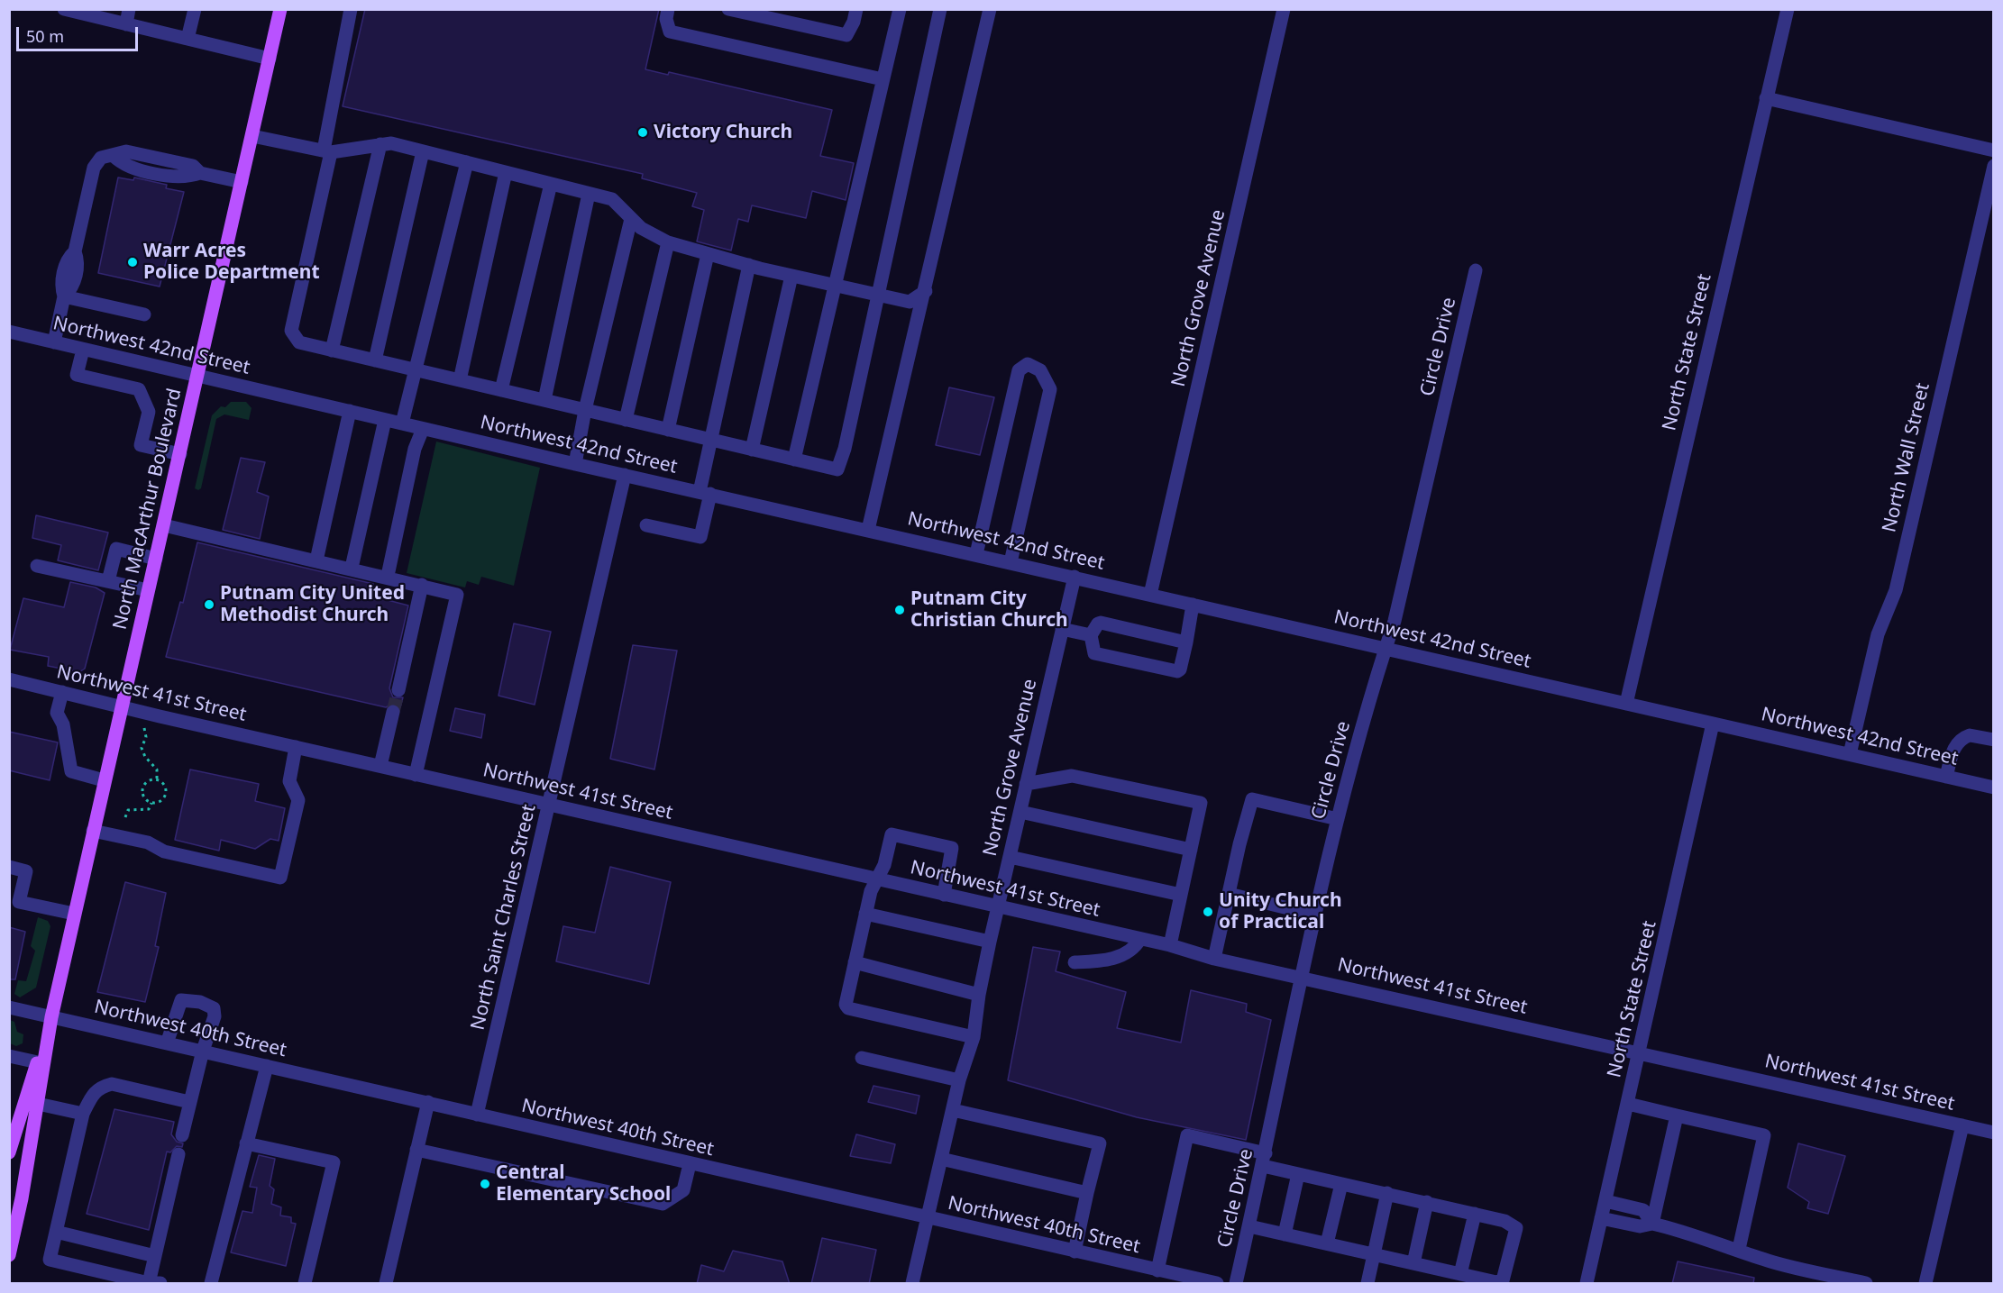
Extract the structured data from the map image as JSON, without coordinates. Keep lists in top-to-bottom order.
{
  "streets": {
    "main road": ["North MacArthur Boulevard"],
    "street": [
      "North Grove Avenue",
      "Northwest 42nd Street",
      "Circle Drive",
      "North State Street",
      "North Wall Street",
      "Northwest 41st Street",
      "North Saint Charles Street",
      "Northwest 40th Street"
    ]
  },
  "crossings": [
    ["North Grove Avenue", "Northwest 42nd Street"],
    ["North Grove Avenue", "Northwest 41st Street"],
    ["North Grove Avenue", "Northwest 40th Street"],
    ["Northwest 42nd Street", "Circle Drive"],
    ["Northwest 42nd Street", "North State Street"],
    ["Northwest 42nd Street", "North Wall Street"],
    ["Northwest 42nd Street", "North MacArthur Boulevard"],
    ["Northwest 42nd Street", "North Saint Charles Street"],
    ["Circle Drive", "Northwest 41st Street"],
    ["North State Street", "Northwest 41st Street"],
    ["North MacArthur Boulevard", "Northwest 41st Street"],
    ["North MacArthur Boulevard", "Northwest 40th Street"],
    ["Northwest 41st Street", "North Saint Charles Street"],
    ["North Saint Charles Street", "Northwest 40th Street"]
  ],
  "places": [
    "Victory Church",
    "Warr Acres Police Department",
    "Putnam City United Methodist Church",
    "Putnam City Christian Church",
    "Unity Church of Practical",
    "Central Elementary School"
  ],
  "scale_bar": "50 m"
}
